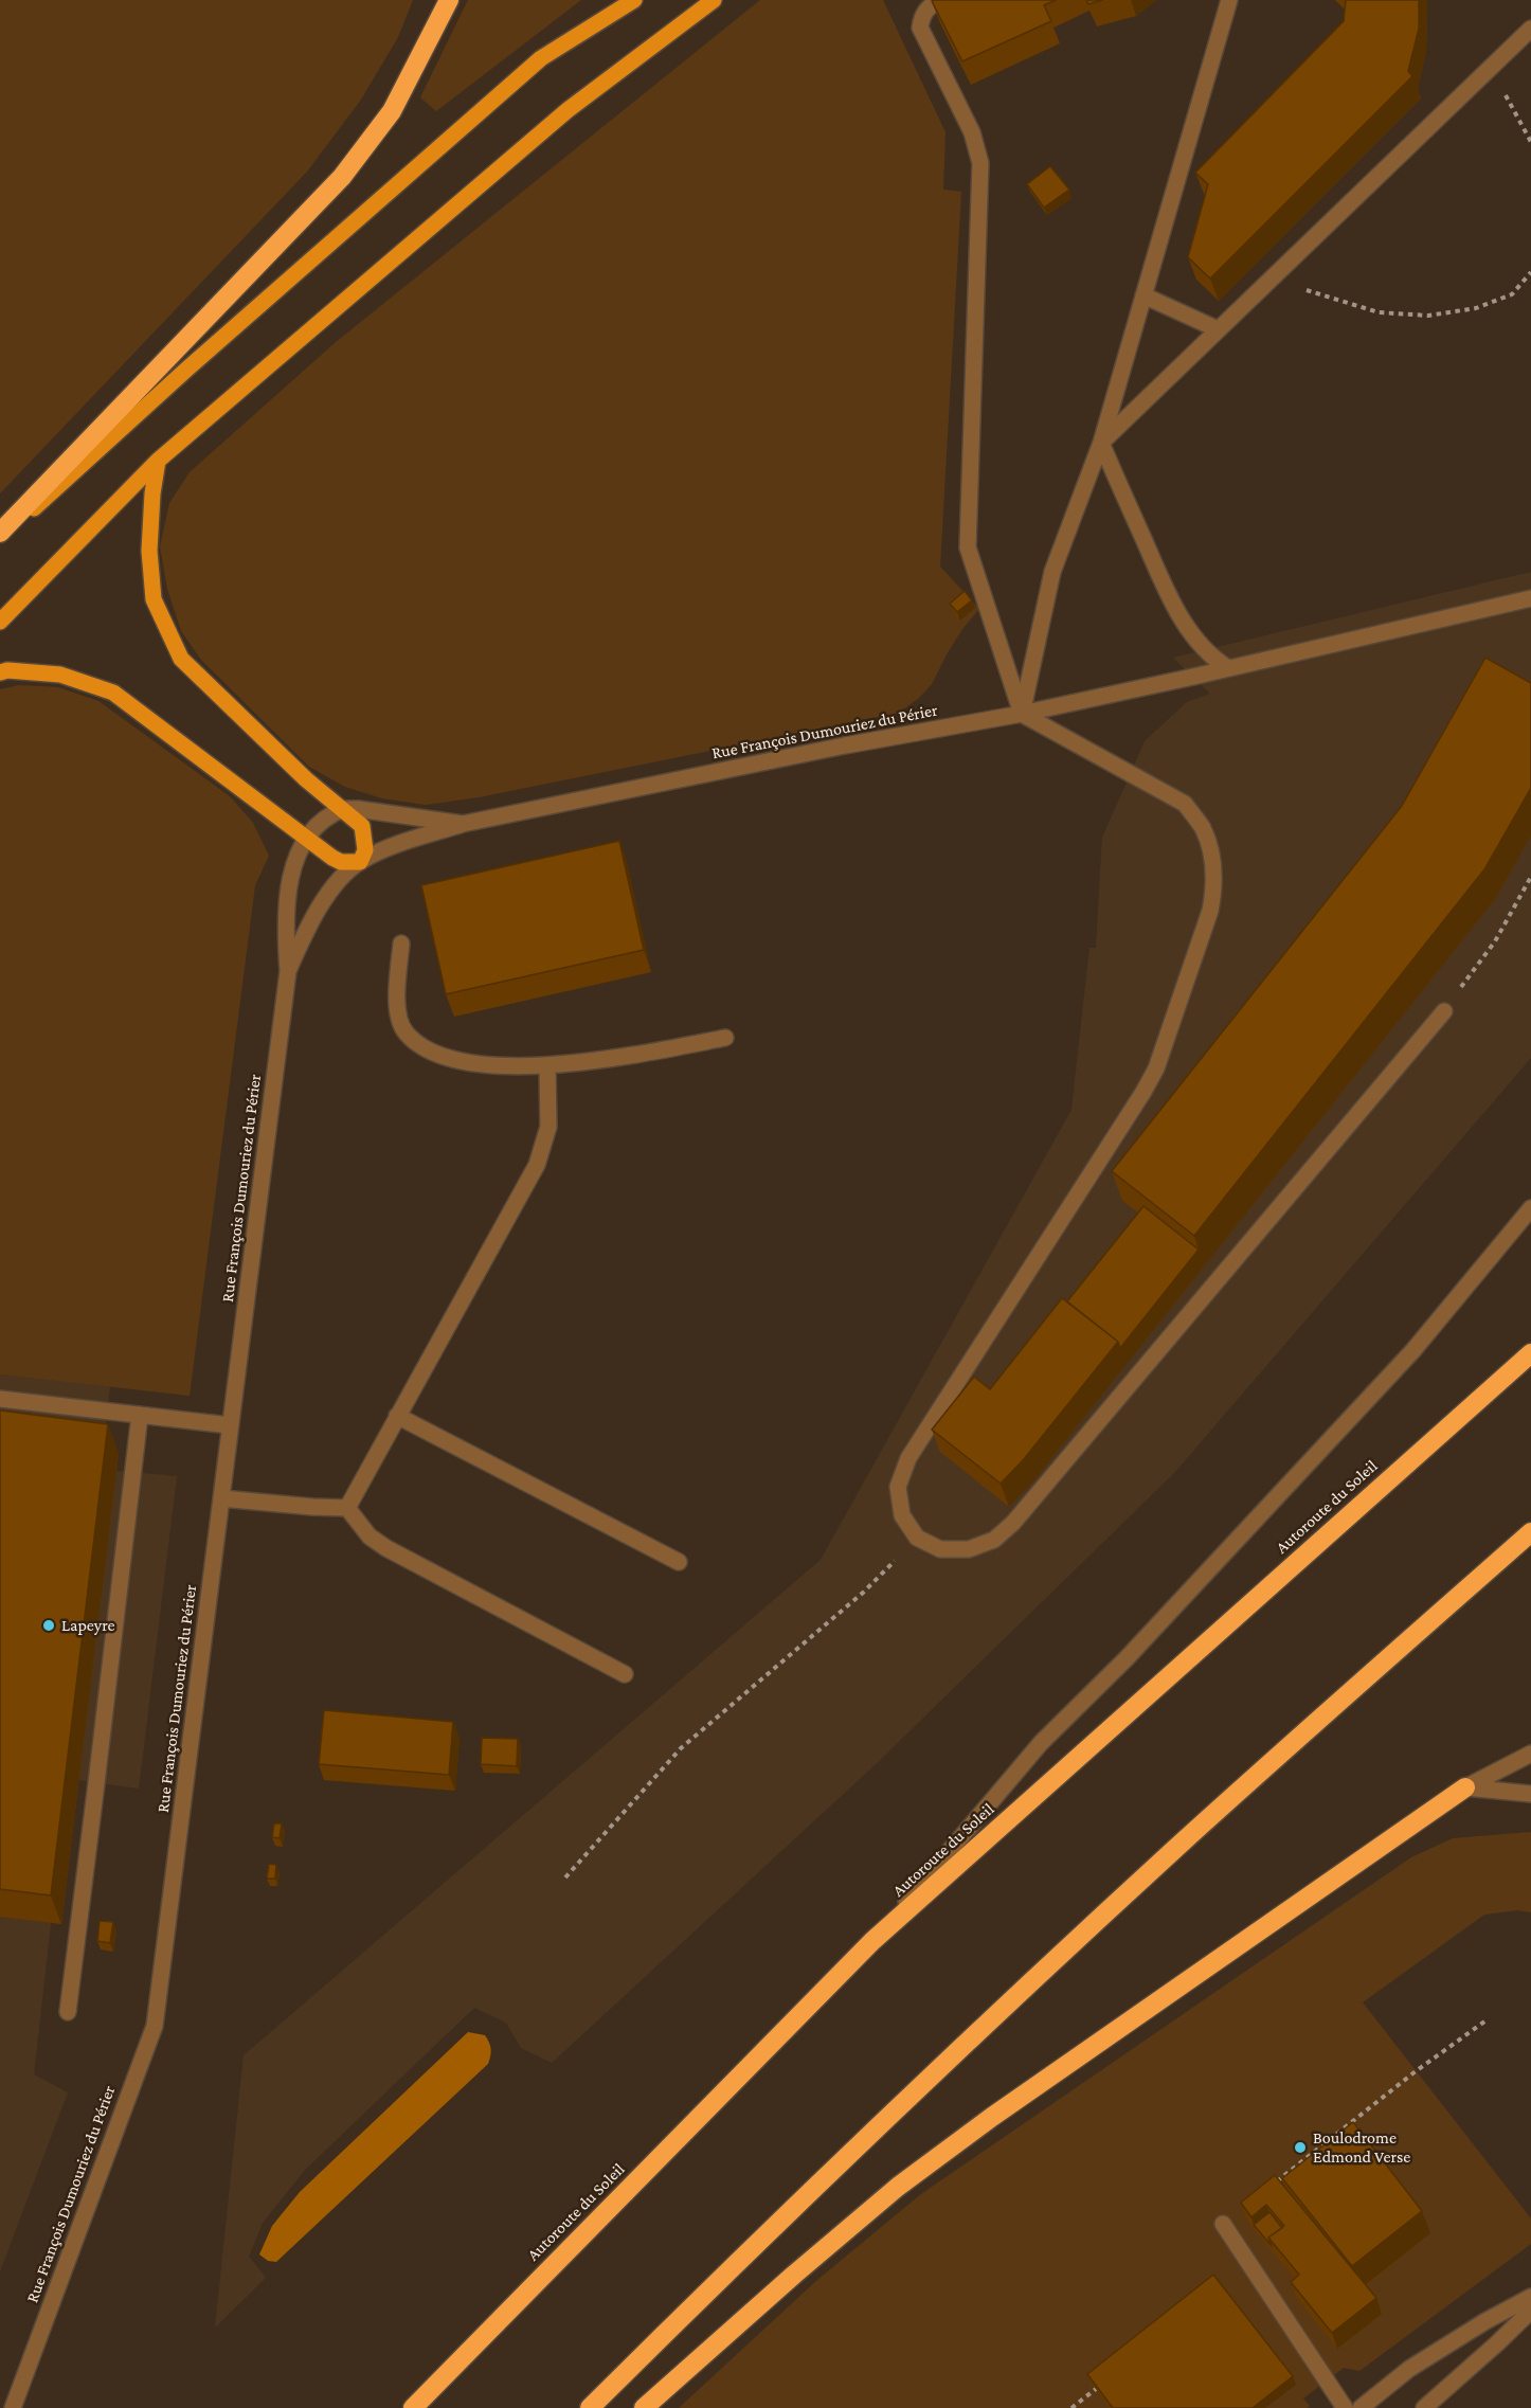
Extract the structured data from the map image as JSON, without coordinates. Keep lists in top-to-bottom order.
{
  "streets": {
    "highway": ["Autoroute du Soleil"],
    "street": ["Rue François Dumouriez du Périer"]
  },
  "places": ["Lapeyre", "Boulodrome Edmond Verse"]
}
